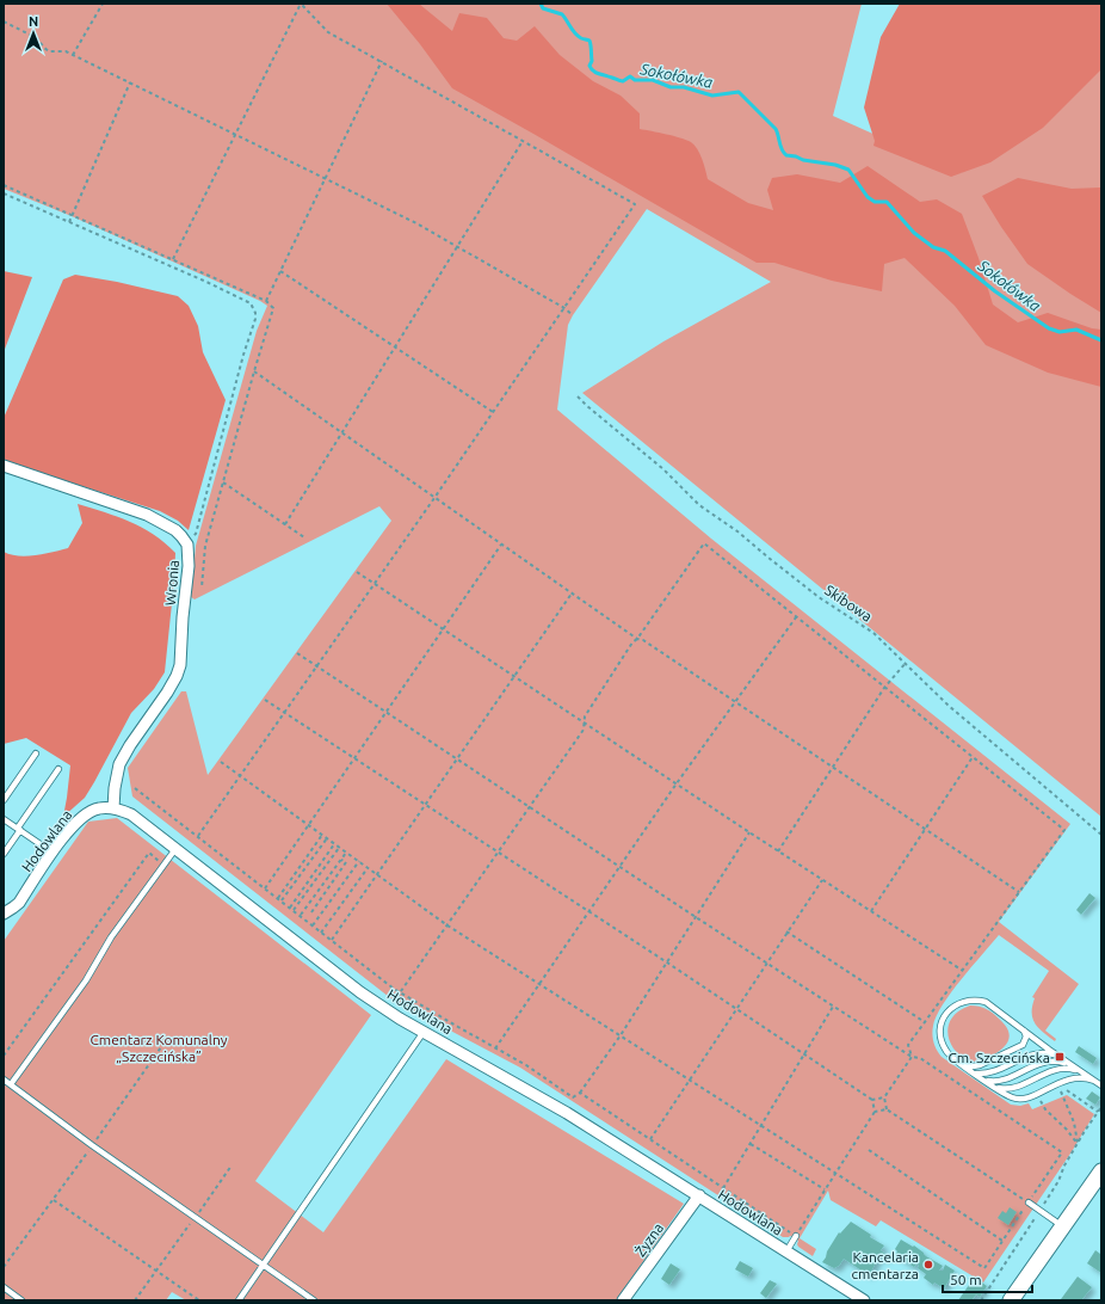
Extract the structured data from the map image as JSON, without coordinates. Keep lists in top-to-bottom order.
{
  "streets": {
    "street": ["Wronia", "Hodowlana", "Żyzna"],
    "path": ["Skibowa"]
  },
  "crossings": [
    ["Wronia", "Hodowlana"],
    ["Hodowlana", "Żyzna"]
  ],
  "water": ["Sokołówka"],
  "parks": ["Cmentarz Komunalny „Szczecińska”"],
  "places": {
    "transit": ["Cm. Szczecińska"],
    "other": ["Kancelaria cmentarza"]
  },
  "scale_bar": "50 m",
  "north": "top"
}
